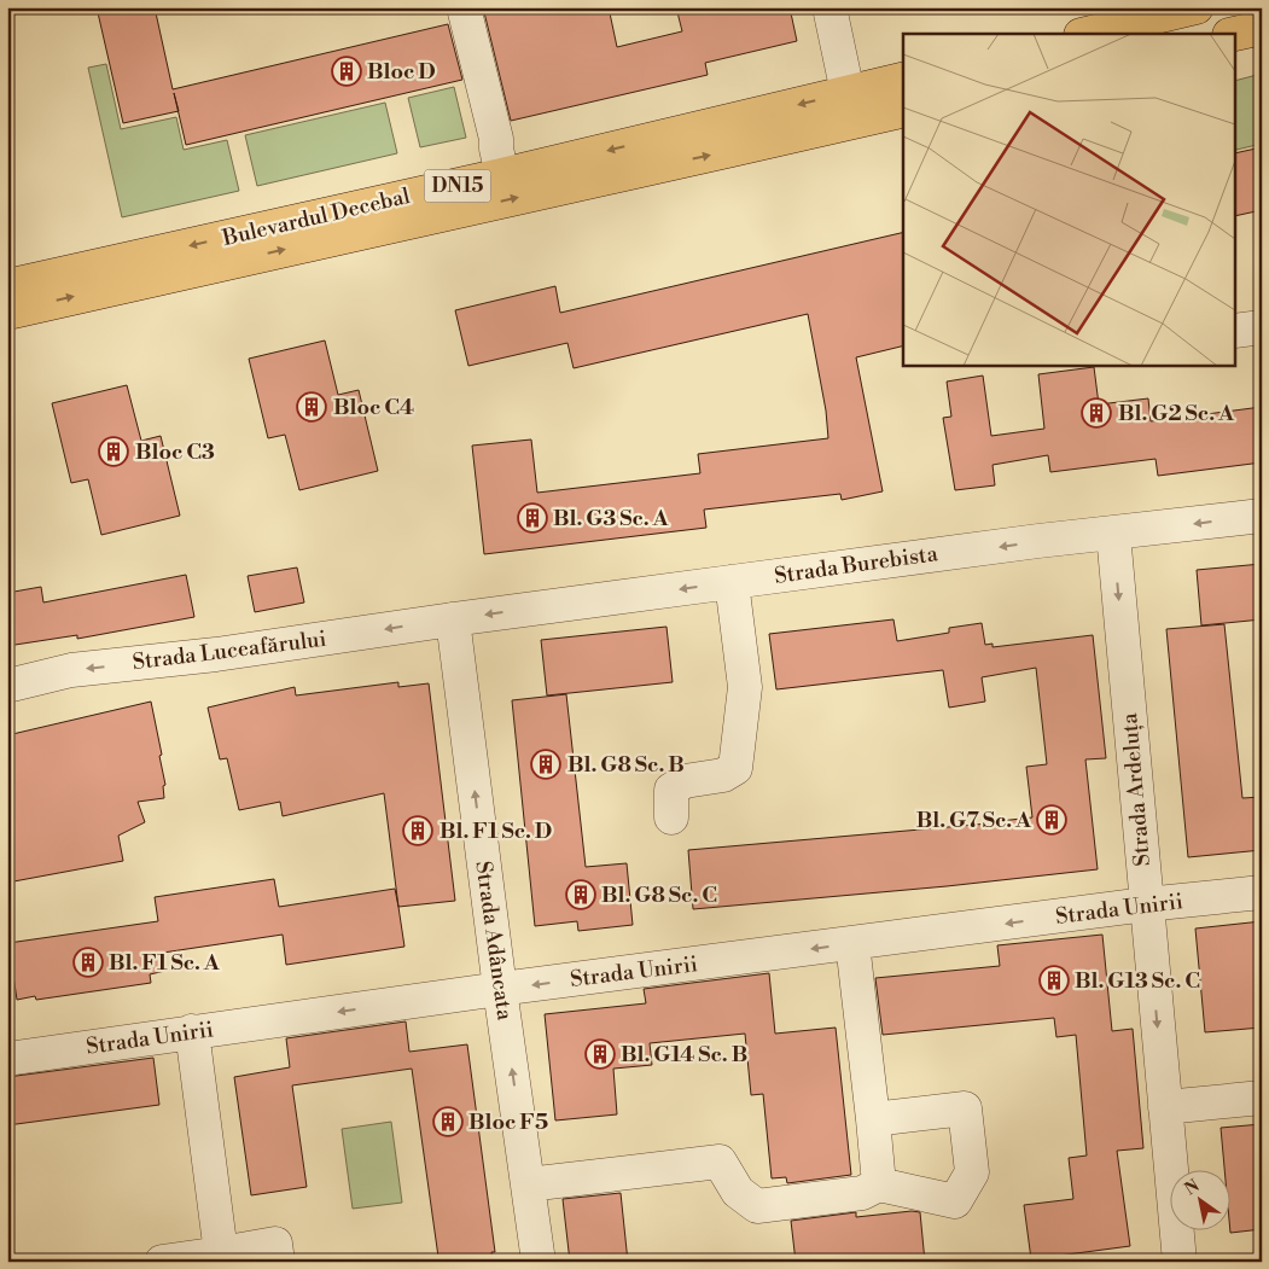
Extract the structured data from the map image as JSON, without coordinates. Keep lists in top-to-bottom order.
{
  "streets": {
    "main road": ["DN15", "Bulevardul Decebal"],
    "street": [
      "Strada Burebista",
      "Strada Luceafărului",
      "Strada Ardeluța",
      "Strada Unirii",
      "Strada Adâncata"
    ]
  },
  "crossings": [
    ["Strada Burebista", "Strada Luceafărului"],
    ["Strada Burebista", "Strada Ardeluța"],
    ["Strada Burebista", "Strada Adâncata"],
    ["Strada Luceafărului", "Strada Adâncata"],
    ["Strada Ardeluța", "Strada Unirii"],
    ["Strada Unirii", "Strada Adâncata"]
  ],
  "one_way": ["Strada Burebista", "Strada Luceafărului", "Strada Adâncata"],
  "places": {
    "building": [
      "Bloc D",
      "Bloc C4",
      "Bl. G2 Sc. A",
      "Bloc C3",
      "Bl. G3 Sc. A",
      "Bl. G8 Sc. B",
      "Bl. G7 Sc. A",
      "Bl. F1 Sc. D",
      "Bl. G8 Sc. C",
      "Bl. F1 Sc. A",
      "Bl. G13 Sc. C",
      "Bl. G14 Sc. B",
      "Bloc F5"
    ]
  },
  "north": "top left"
}
